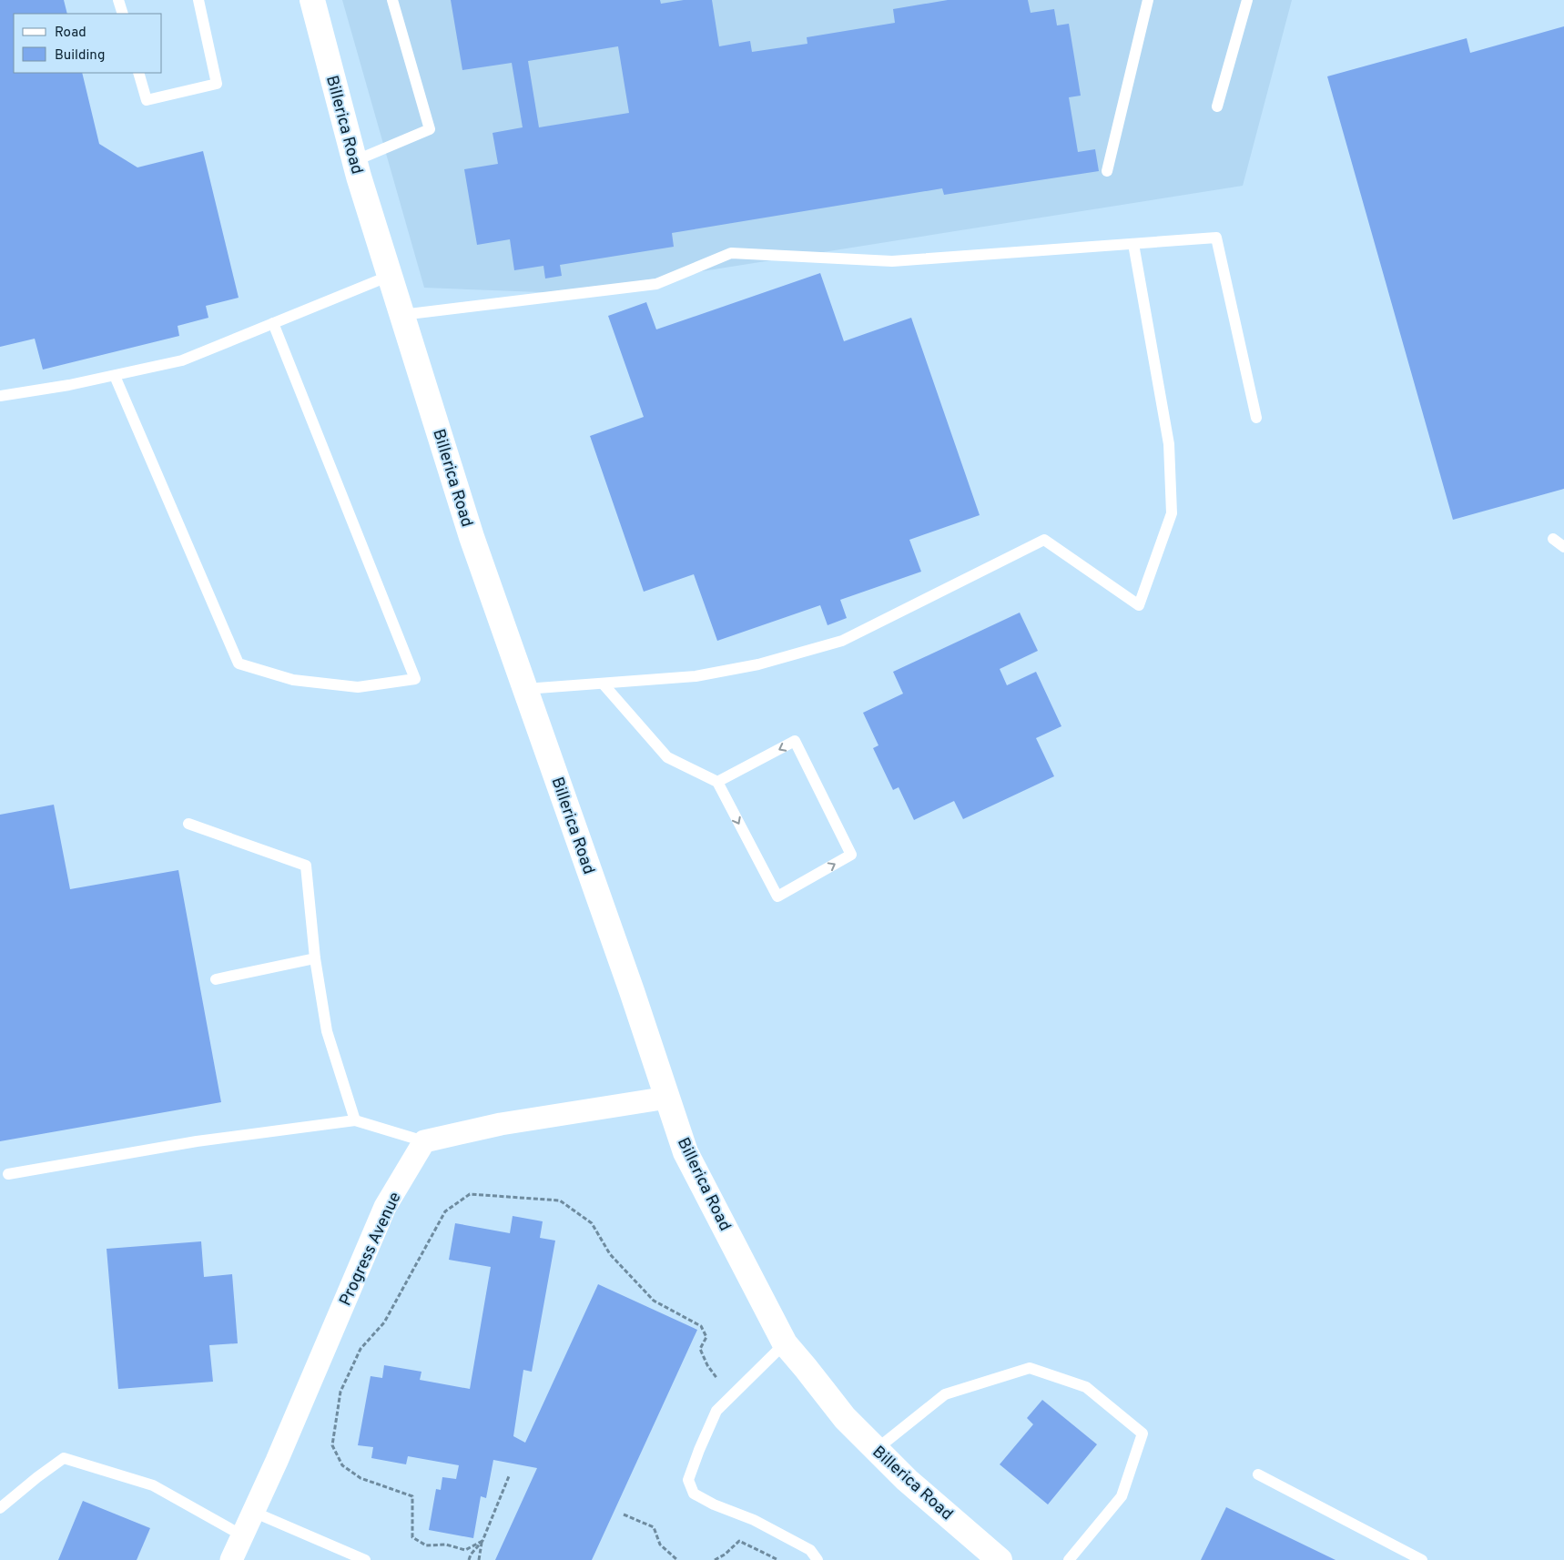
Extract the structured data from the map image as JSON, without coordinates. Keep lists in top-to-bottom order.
{
  "streets": {
    "main road": ["Billerica Road"],
    "street": ["Progress Avenue"]
  },
  "legend": ["Road", "Building"]
}
